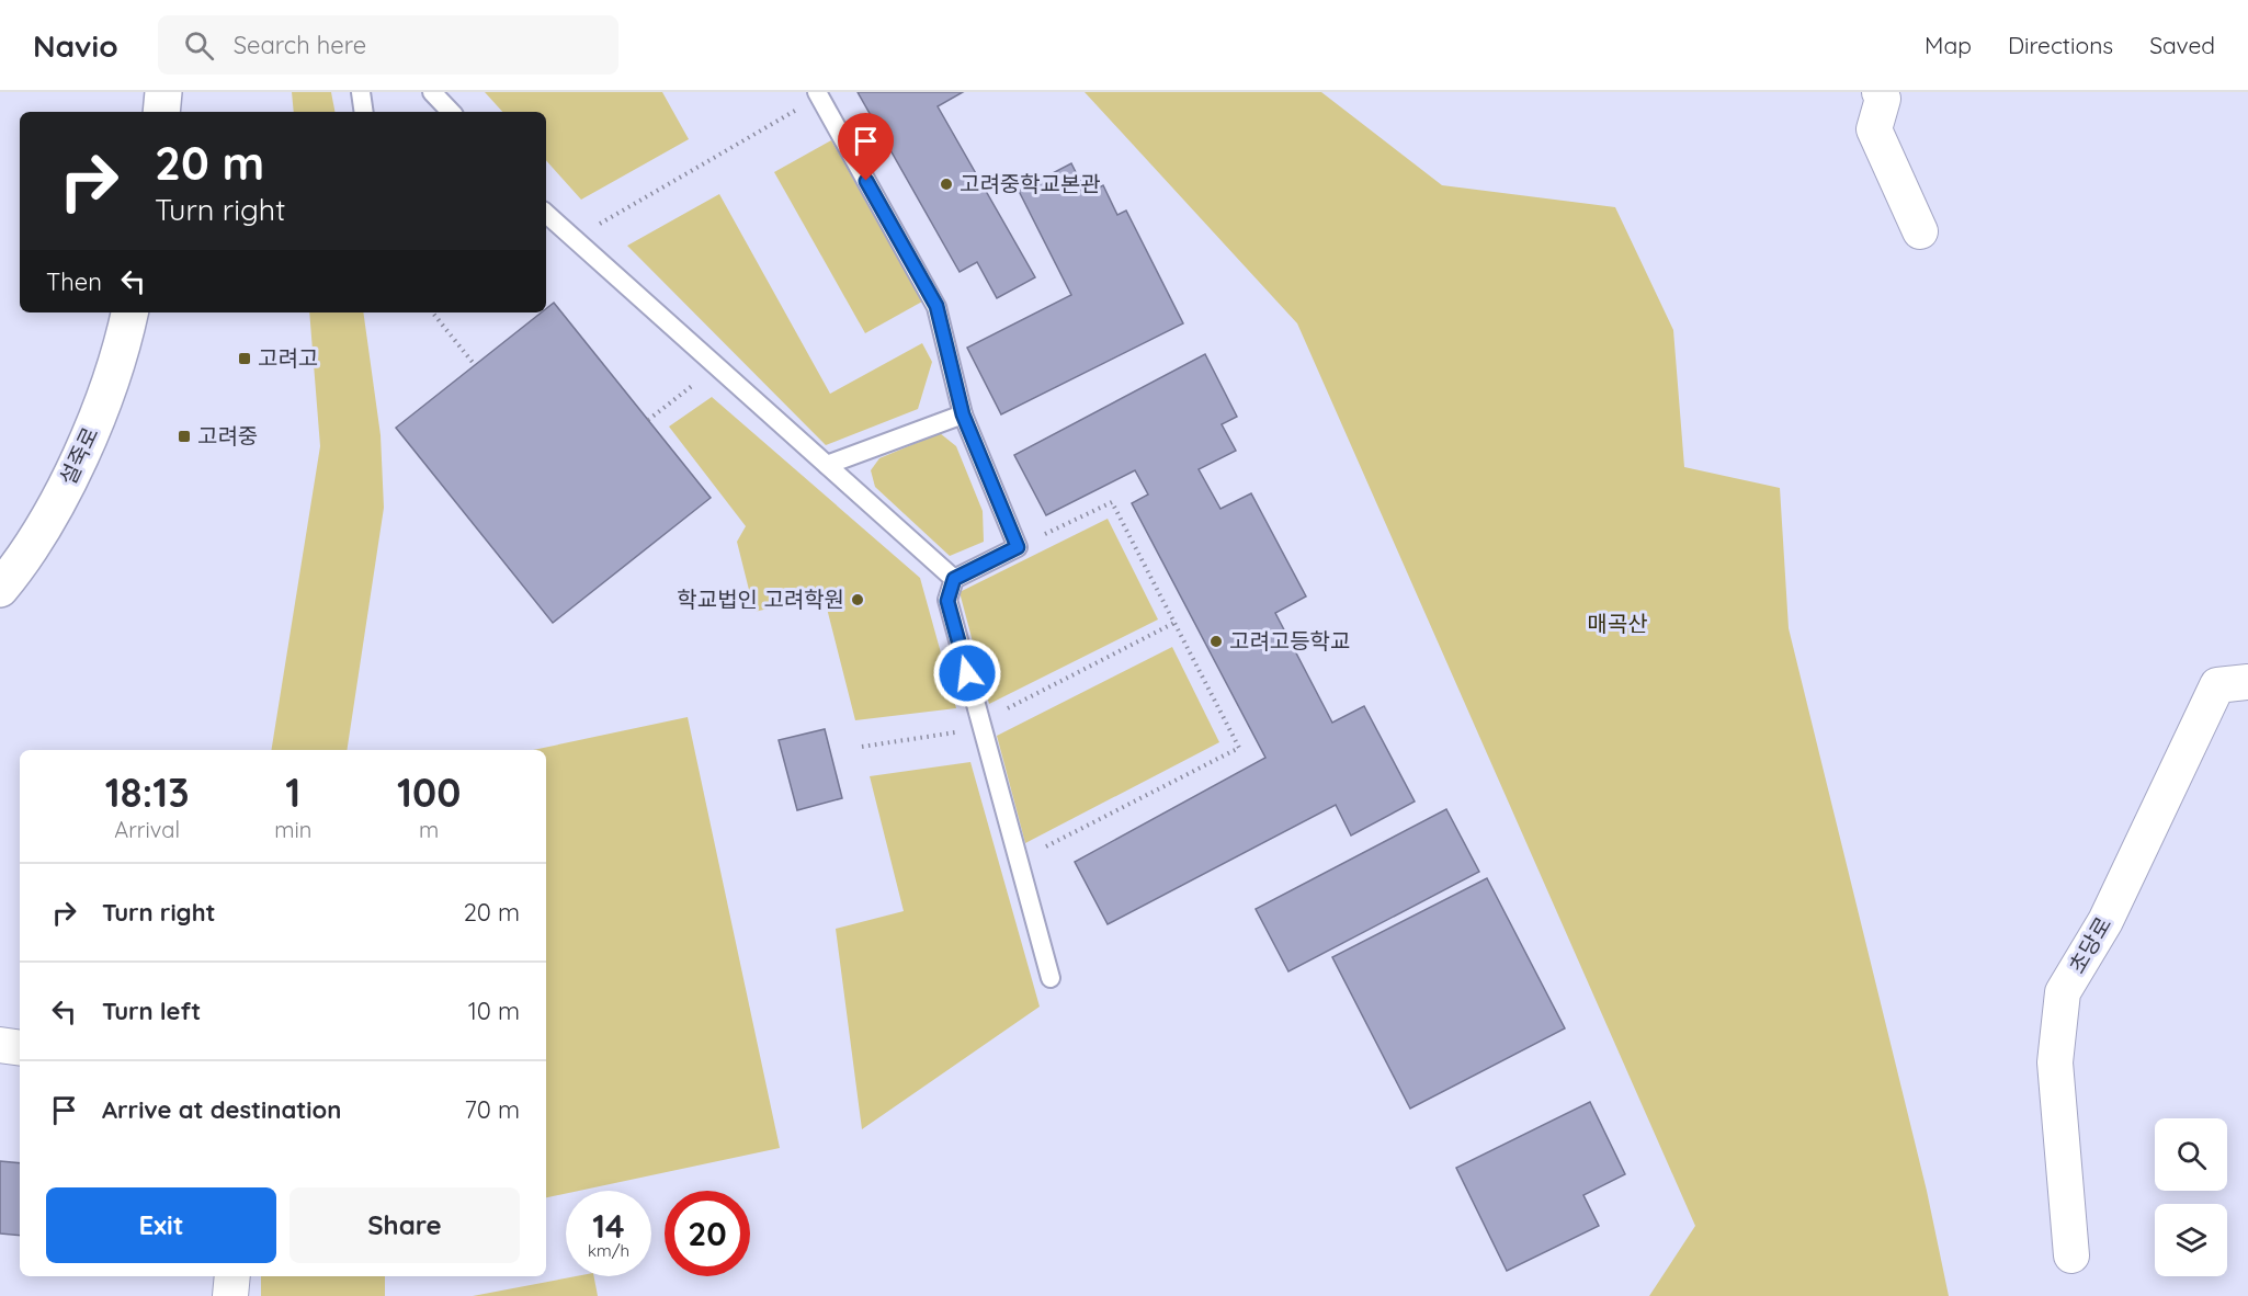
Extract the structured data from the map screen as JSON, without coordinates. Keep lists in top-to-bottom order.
{
  "streets": {
    "main road": ["설죽로"],
    "street": ["초당로"]
  },
  "parks": ["매곡산"],
  "places": {
    "other": ["고려중학교본관", "학교법인 고려학원", "고려고등학교"],
    "transit": ["고려고", "고려중"]
  },
  "page": {
    "header": "Navio",
    "search": "Search here",
    "nav": ["Map", "Directions", "Saved"],
    "turn": ["20 m", "Turn right"],
    "then": "Then",
    "eta": [
      "18:13",
      "Arrival",
      "1",
      "min",
      "100",
      "m"
    ],
    "list": [
      {
        "name": "Turn right",
        "value": "20 m"
      },
      {
        "name": "Turn left",
        "value": "10 m"
      },
      {
        "name": "Arrive at destination",
        "value": "70 m"
      }
    ],
    "buttons": ["Exit", "Share"],
    "speed": "14 km/h",
    "limit": "20"
  }
}
